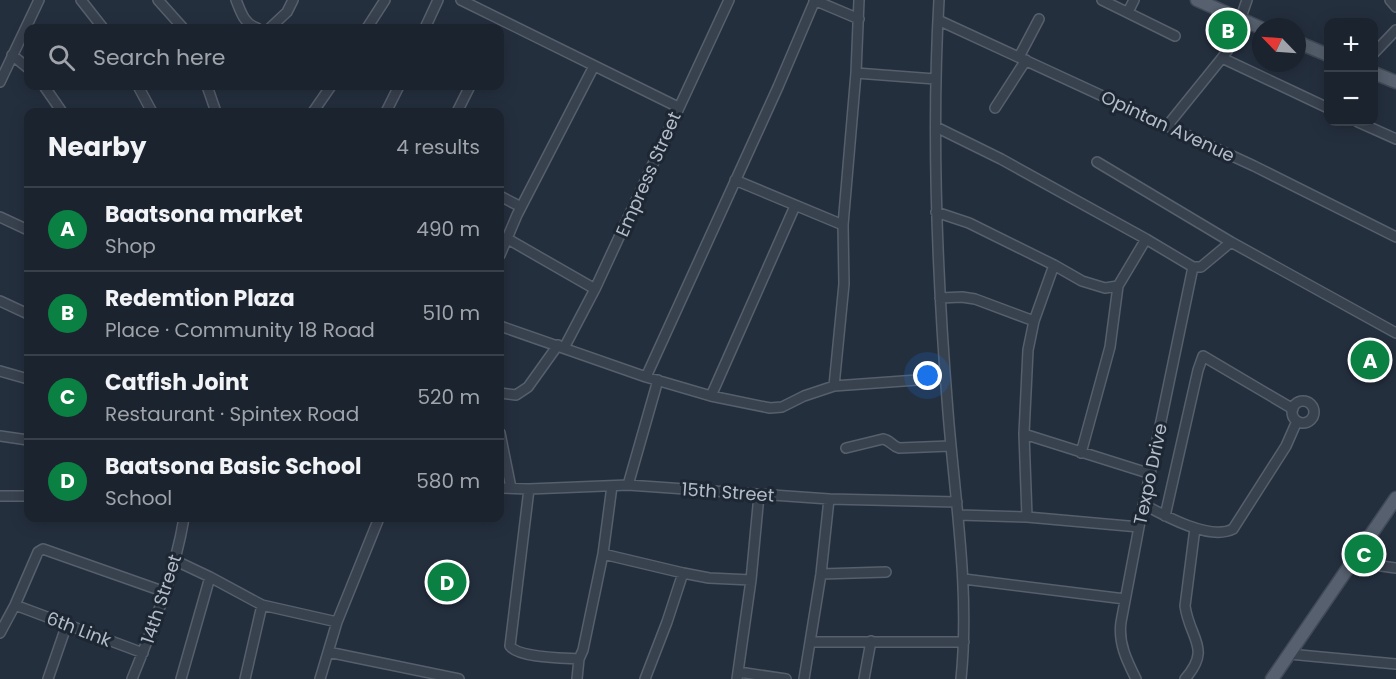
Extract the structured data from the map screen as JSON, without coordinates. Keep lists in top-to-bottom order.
{
  "streets": {
    "street": [
      "Opintan Avenue",
      "Empress Street",
      "Texpo Drive",
      "15th Street",
      "14th Street",
      "6th Link"
    ]
  },
  "crossings": [
    ["14th Street", "6th Link"]
  ],
  "north": "top left",
  "page": {
    "pins": [
      "B",
      "A",
      "C",
      "D"
    ],
    "map_buttons": ["+", "−"],
    "search": "Search here",
    "heading": ["Nearby", "4 results"],
    "list": [
      {
        "mark": "A",
        "name": "Baatsona market",
        "note": "Shop",
        "value": "490 m"
      },
      {
        "mark": "B",
        "name": "Redemtion Plaza",
        "note": "Place · Community 18 Road",
        "value": "510 m"
      },
      {
        "mark": "C",
        "name": "Catfish Joint",
        "note": "Restaurant · Spintex Road",
        "value": "520 m"
      },
      {
        "mark": "D",
        "name": "Baatsona Basic School",
        "note": "School",
        "value": "580 m"
      }
    ]
  }
}
